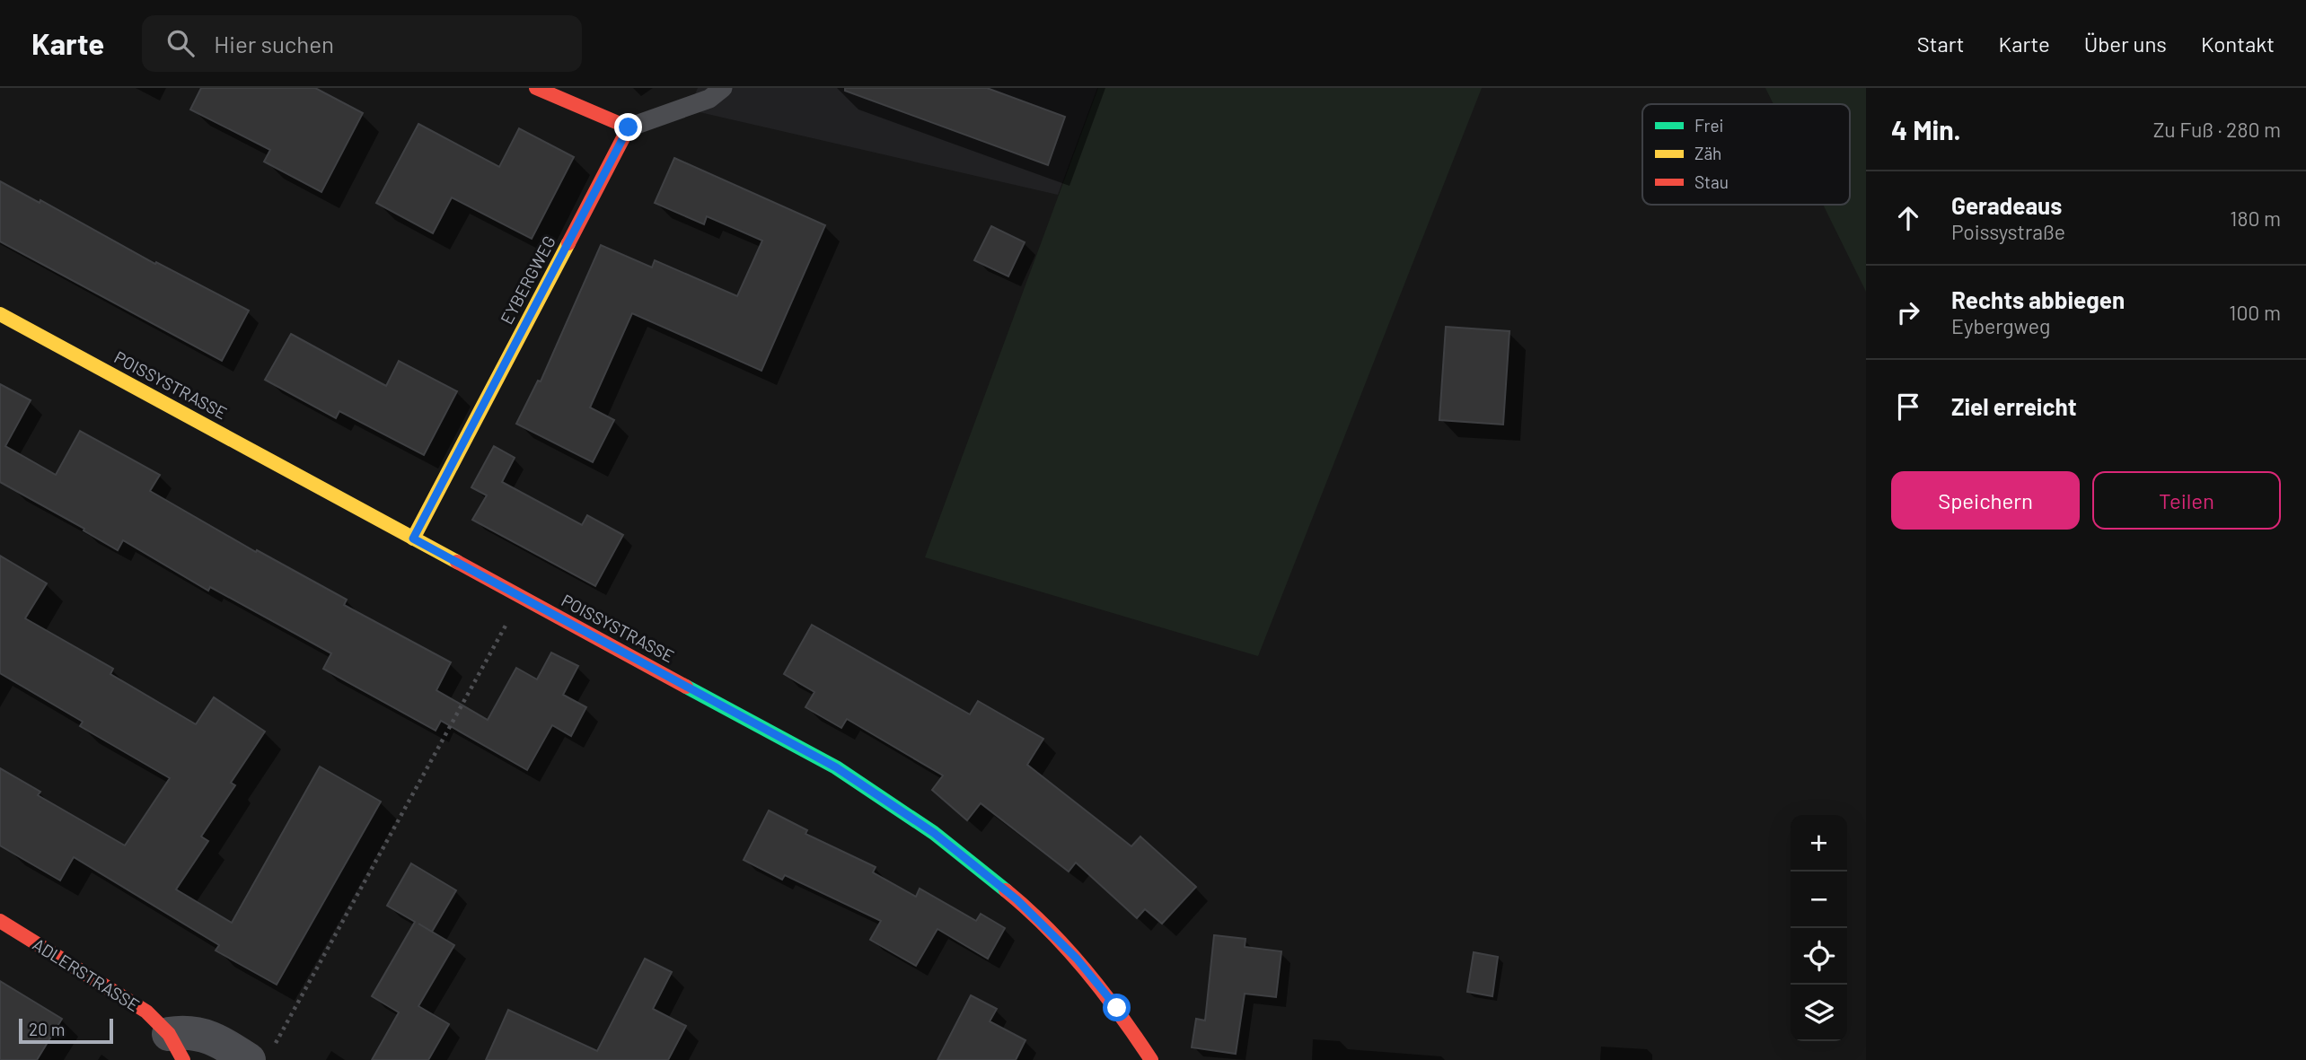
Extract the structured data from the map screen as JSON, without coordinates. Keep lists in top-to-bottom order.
{
  "streets": {
    "street": ["EYBERGWEG", "POISSYSTRASSE", "ADLERSTRASSE"]
  },
  "crossings": [
    ["EYBERGWEG", "POISSYSTRASSE"]
  ],
  "legend": ["Frei", "Zäh", "Stau"],
  "scale_bar": "20 m",
  "page": {
    "header": "Karte",
    "search": "Hier suchen",
    "nav": [
      "Start",
      "Karte",
      "Über uns",
      "Kontakt"
    ],
    "heading": ["4 Min.", "Zu Fuß · 280 m"],
    "list": [
      ["Geradeaus", "Poissystraße", "180 m"],
      ["Rechts abbiegen", "Eybergweg", "100 m"],
      "Ziel erreicht"
    ],
    "buttons": ["Speichern", "Teilen"],
    "map_buttons": ["+", "−"],
    "scale": "20 m"
  }
}
